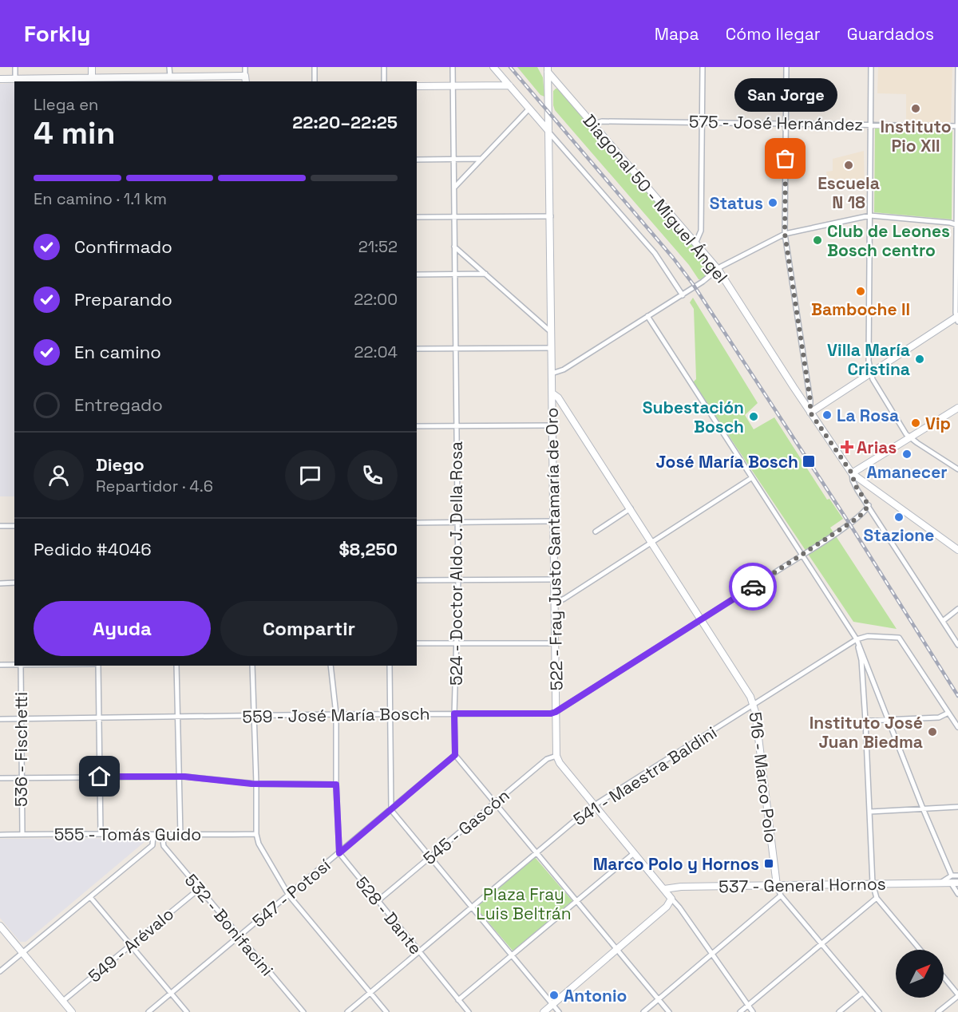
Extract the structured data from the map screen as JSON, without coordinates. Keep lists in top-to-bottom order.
{
  "streets": {
    "street": [
      "575 - José Hernández",
      "Diagonal 50 - Miguel Ángel",
      "522 - Fray Justo Santamaría de Oro",
      "524 - Doctor Aldo J. Della Rosa",
      "559 - José María Bosch",
      "536 - Fischetti",
      "541 - Maestra Baldini",
      "516 - Marco Polo",
      "545 - Gascón",
      "555 - Tomás Guido",
      "537 - General Hornos",
      "547 - Potosí",
      "528 - Dante",
      "532 - Bonifacini",
      "549 - Arévalo"
    ]
  },
  "crossings": [
    ["575 - José Hernández", "Diagonal 50 - Miguel Ángel"],
    ["Diagonal 50 - Miguel Ángel", "522 - Fray Justo Santamaría de Oro"],
    ["Diagonal 50 - Miguel Ángel", "559 - José María Bosch"],
    ["522 - Fray Justo Santamaría de Oro", "559 - José María Bosch"],
    ["522 - Fray Justo Santamaría de Oro", "516 - Marco Polo"],
    ["522 - Fray Justo Santamaría de Oro", "545 - Gascón"],
    ["524 - Doctor Aldo J. Della Rosa", "559 - José María Bosch"],
    ["524 - Doctor Aldo J. Della Rosa", "547 - Potosí"],
    ["559 - José María Bosch", "536 - Fischetti"],
    ["559 - José María Bosch", "516 - Marco Polo"],
    ["536 - Fischetti", "555 - Tomás Guido"],
    ["541 - Maestra Baldini", "516 - Marco Polo"],
    ["541 - Maestra Baldini", "528 - Dante"],
    ["516 - Marco Polo", "537 - General Hornos"],
    ["545 - Gascón", "528 - Dante"],
    ["555 - Tomás Guido", "532 - Bonifacini"],
    ["547 - Potosí", "528 - Dante"],
    ["547 - Potosí", "532 - Bonifacini"],
    ["532 - Bonifacini", "549 - Arévalo"]
  ],
  "parks": ["Plaza Fray Luis Beltrán"],
  "places": {
    "other": [
      "Instituto Pio XII",
      "San Jorge",
      "Escuela N 18",
      "Status",
      "Club de Leones Bosch centro",
      "Bamboche II",
      "Villa María Cristina",
      "La Rosa",
      "Subestación Bosch",
      "Vip",
      "Amanecer",
      "Stazione",
      "Instituto José Juan Biedma",
      "Antonio"
    ],
    "health": ["Arias"],
    "transit": ["José María Bosch", "Marco Polo y Hornos"]
  },
  "north": "top right",
  "page": {
    "header": "Forkly",
    "nav": ["Mapa", "Cómo llegar", "Guardados"],
    "bubble": "San Jorge",
    "heading": ["4 min", "Llega en", "22:20–22:25"],
    "panel": [
      "Diego",
      "Repartidor · 4.6",
      "Pedido #4046",
      "$8,250"
    ],
    "bar": "En camino · 1.1 km",
    "list": [
      ["Confirmado", "21:52"],
      ["Preparando", "22:00"],
      ["En camino", "22:04"],
      "Entregado"
    ],
    "buttons": ["Ayuda", "Compartir"]
  }
}
